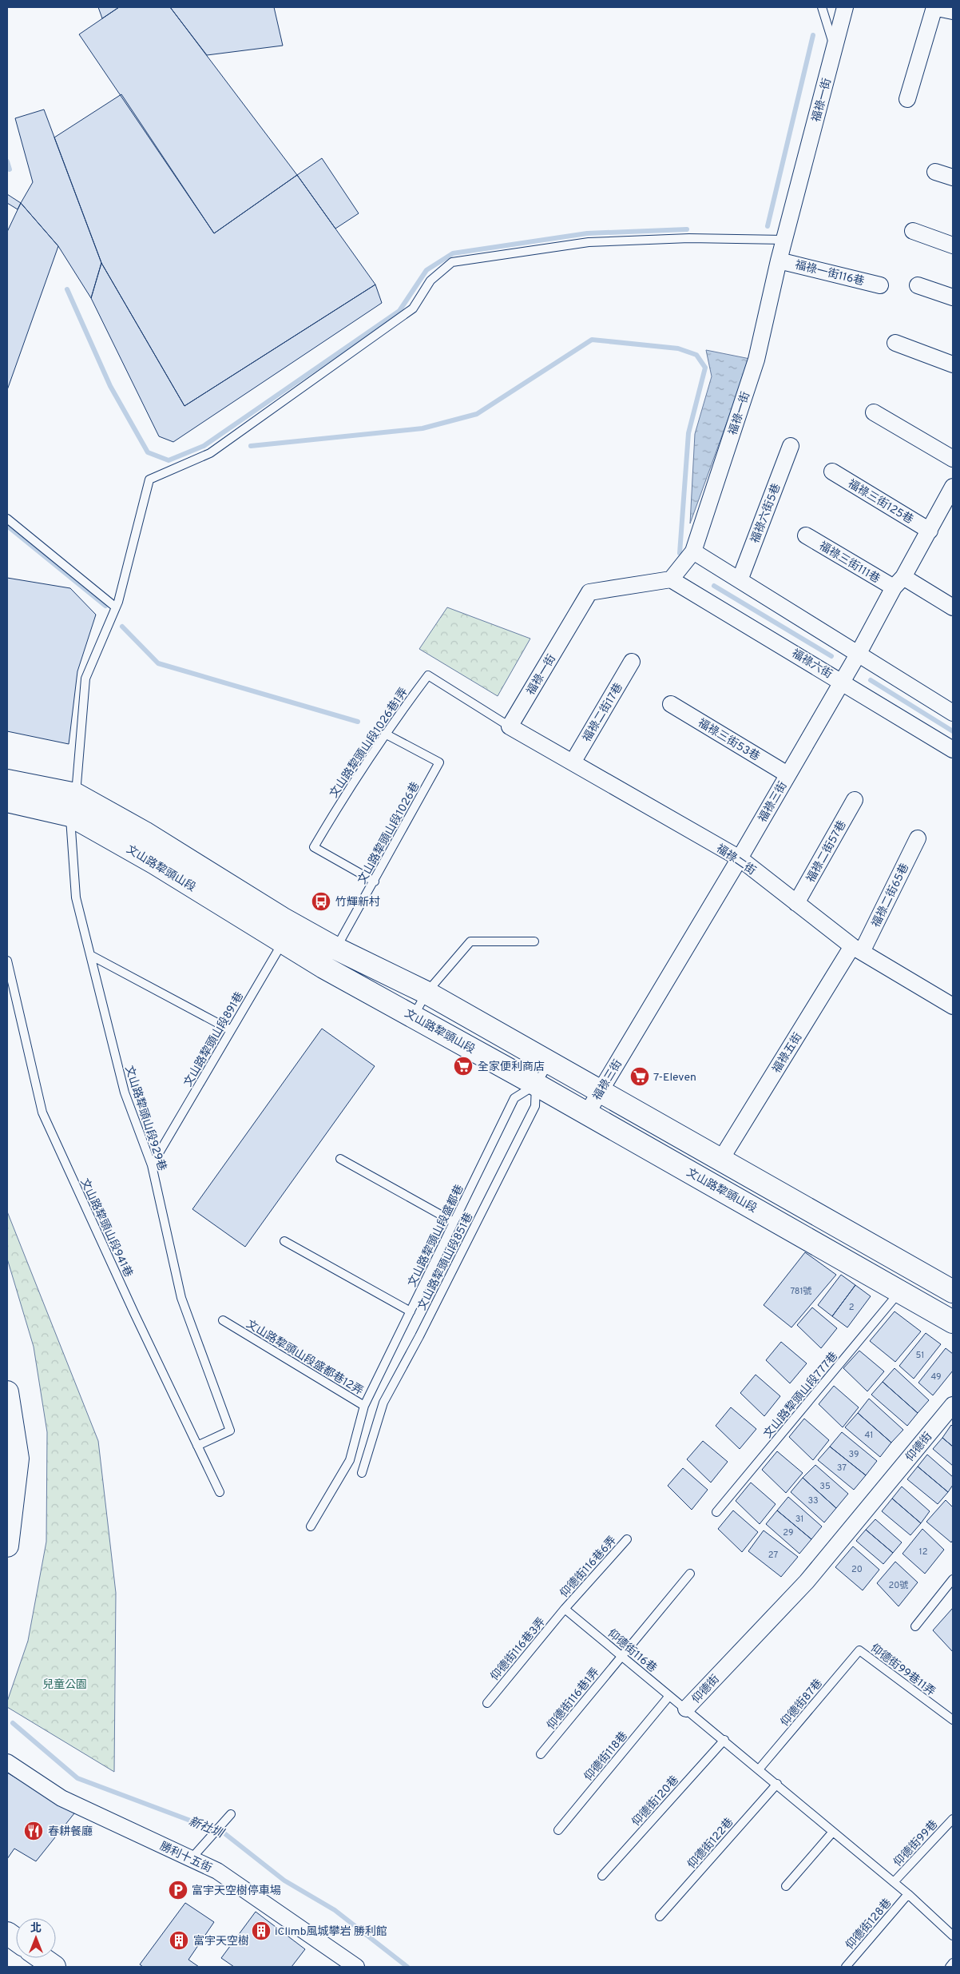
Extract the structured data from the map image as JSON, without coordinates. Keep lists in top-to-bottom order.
{
  "streets": {
    "main road": ["文山路犂頭山段"],
    "street": [
      "福祿一街",
      "福祿一街116巷",
      "福祿三街125巷",
      "福祿六街5巷",
      "福祿三街111巷",
      "福祿六街",
      "福祿二街17巷",
      "福祿三街53巷",
      "福祿三街",
      "福祿二街57巷",
      "福祿二街",
      "福祿二街65巷",
      "福祿五街",
      "仰德街",
      "勝利十五街"
    ],
    "lane": [
      "文山路犂頭山段1026巷1弄",
      "文山路犂頭山段1026巷",
      "文山路犂頭山段891巷",
      "文山路犂頭山段929巷",
      "文山路犂頭山段941巷",
      "文山路犂頭山段盛都巷",
      "文山路犂頭山段851巷",
      "文山路犂頭山段盛都巷12弄",
      "文山路犂頭山段777巷",
      "仰德街116巷6弄",
      "仰德街116巷3弄",
      "仰德街116巷",
      "仰德街99巷11弄",
      "仰德街116巷1弄",
      "仰德街87巷",
      "仰德街118巷",
      "仰德街120巷",
      "仰德街122巷",
      "仰德街99巷",
      "仰德街128巷"
    ]
  },
  "crossings": [
    ["福祿一街", "福祿一街116巷"],
    ["福祿一街", "福祿六街"],
    ["福祿一街", "文山路犂頭山段1026巷1弄"],
    ["福祿一街", "福祿二街"],
    ["福祿一街", "文山路犂頭山段929巷"],
    ["福祿三街125巷", "福祿三街"],
    ["福祿三街111巷", "福祿三街"],
    ["福祿六街", "福祿三街"],
    ["福祿二街17巷", "福祿二街"],
    ["福祿三街53巷", "福祿三街"],
    ["文山路犂頭山段1026巷1弄", "文山路犂頭山段1026巷"],
    ["文山路犂頭山段1026巷1弄", "福祿二街"],
    ["福祿三街", "福祿二街"],
    ["福祿三街", "文山路犂頭山段"],
    ["文山路犂頭山段1026巷", "文山路犂頭山段"],
    ["福祿二街57巷", "福祿二街"],
    ["福祿二街", "福祿二街65巷"],
    ["福祿二街", "福祿五街"],
    ["文山路犂頭山段", "文山路犂頭山段891巷"],
    ["文山路犂頭山段", "福祿五街"],
    ["文山路犂頭山段", "文山路犂頭山段929巷"],
    ["文山路犂頭山段", "文山路犂頭山段盛都巷"],
    ["文山路犂頭山段", "文山路犂頭山段851巷"],
    ["文山路犂頭山段", "文山路犂頭山段777巷"],
    ["福祿二街65巷", "福祿五街"],
    ["文山路犂頭山段891巷", "文山路犂頭山段929巷"],
    ["文山路犂頭山段929巷", "文山路犂頭山段941巷"],
    ["文山路犂頭山段盛都巷", "文山路犂頭山段851巷"],
    ["文山路犂頭山段盛都巷", "文山路犂頭山段盛都巷12弄"],
    ["仰德街", "仰德街116巷"],
    ["仰德街", "仰德街87巷"],
    ["仰德街", "仰德街120巷"],
    ["仰德街", "仰德街122巷"],
    ["仰德街", "仰德街99巷"],
    ["仰德街", "仰德街128巷"],
    ["仰德街116巷6弄", "仰德街116巷3弄"],
    ["仰德街116巷6弄", "仰德街116巷"],
    ["仰德街116巷3弄", "仰德街116巷"],
    ["仰德街116巷", "仰德街116巷1弄"],
    ["仰德街116巷", "仰德街118巷"],
    ["仰德街99巷11弄", "仰德街87巷"]
  ],
  "water": ["新社圳"],
  "parks": ["兒童公園"],
  "places": {
    "bus stop": ["竹輝新村"],
    "supermarket": ["全家便利商店", "7-Eleven"],
    "restaurant": ["春耕餐廳"],
    "parking": ["富宇天空樹停車場"],
    "building": ["iClimb風城攀岩 勝利館", "富宇天空樹"]
  },
  "house_numbers": [
    "781號",
    "2",
    "51",
    "49",
    "41",
    "39",
    "37",
    "35",
    "33",
    "31",
    "29",
    "12",
    "27",
    "20",
    "20號"
  ],
  "north": "top"
}
